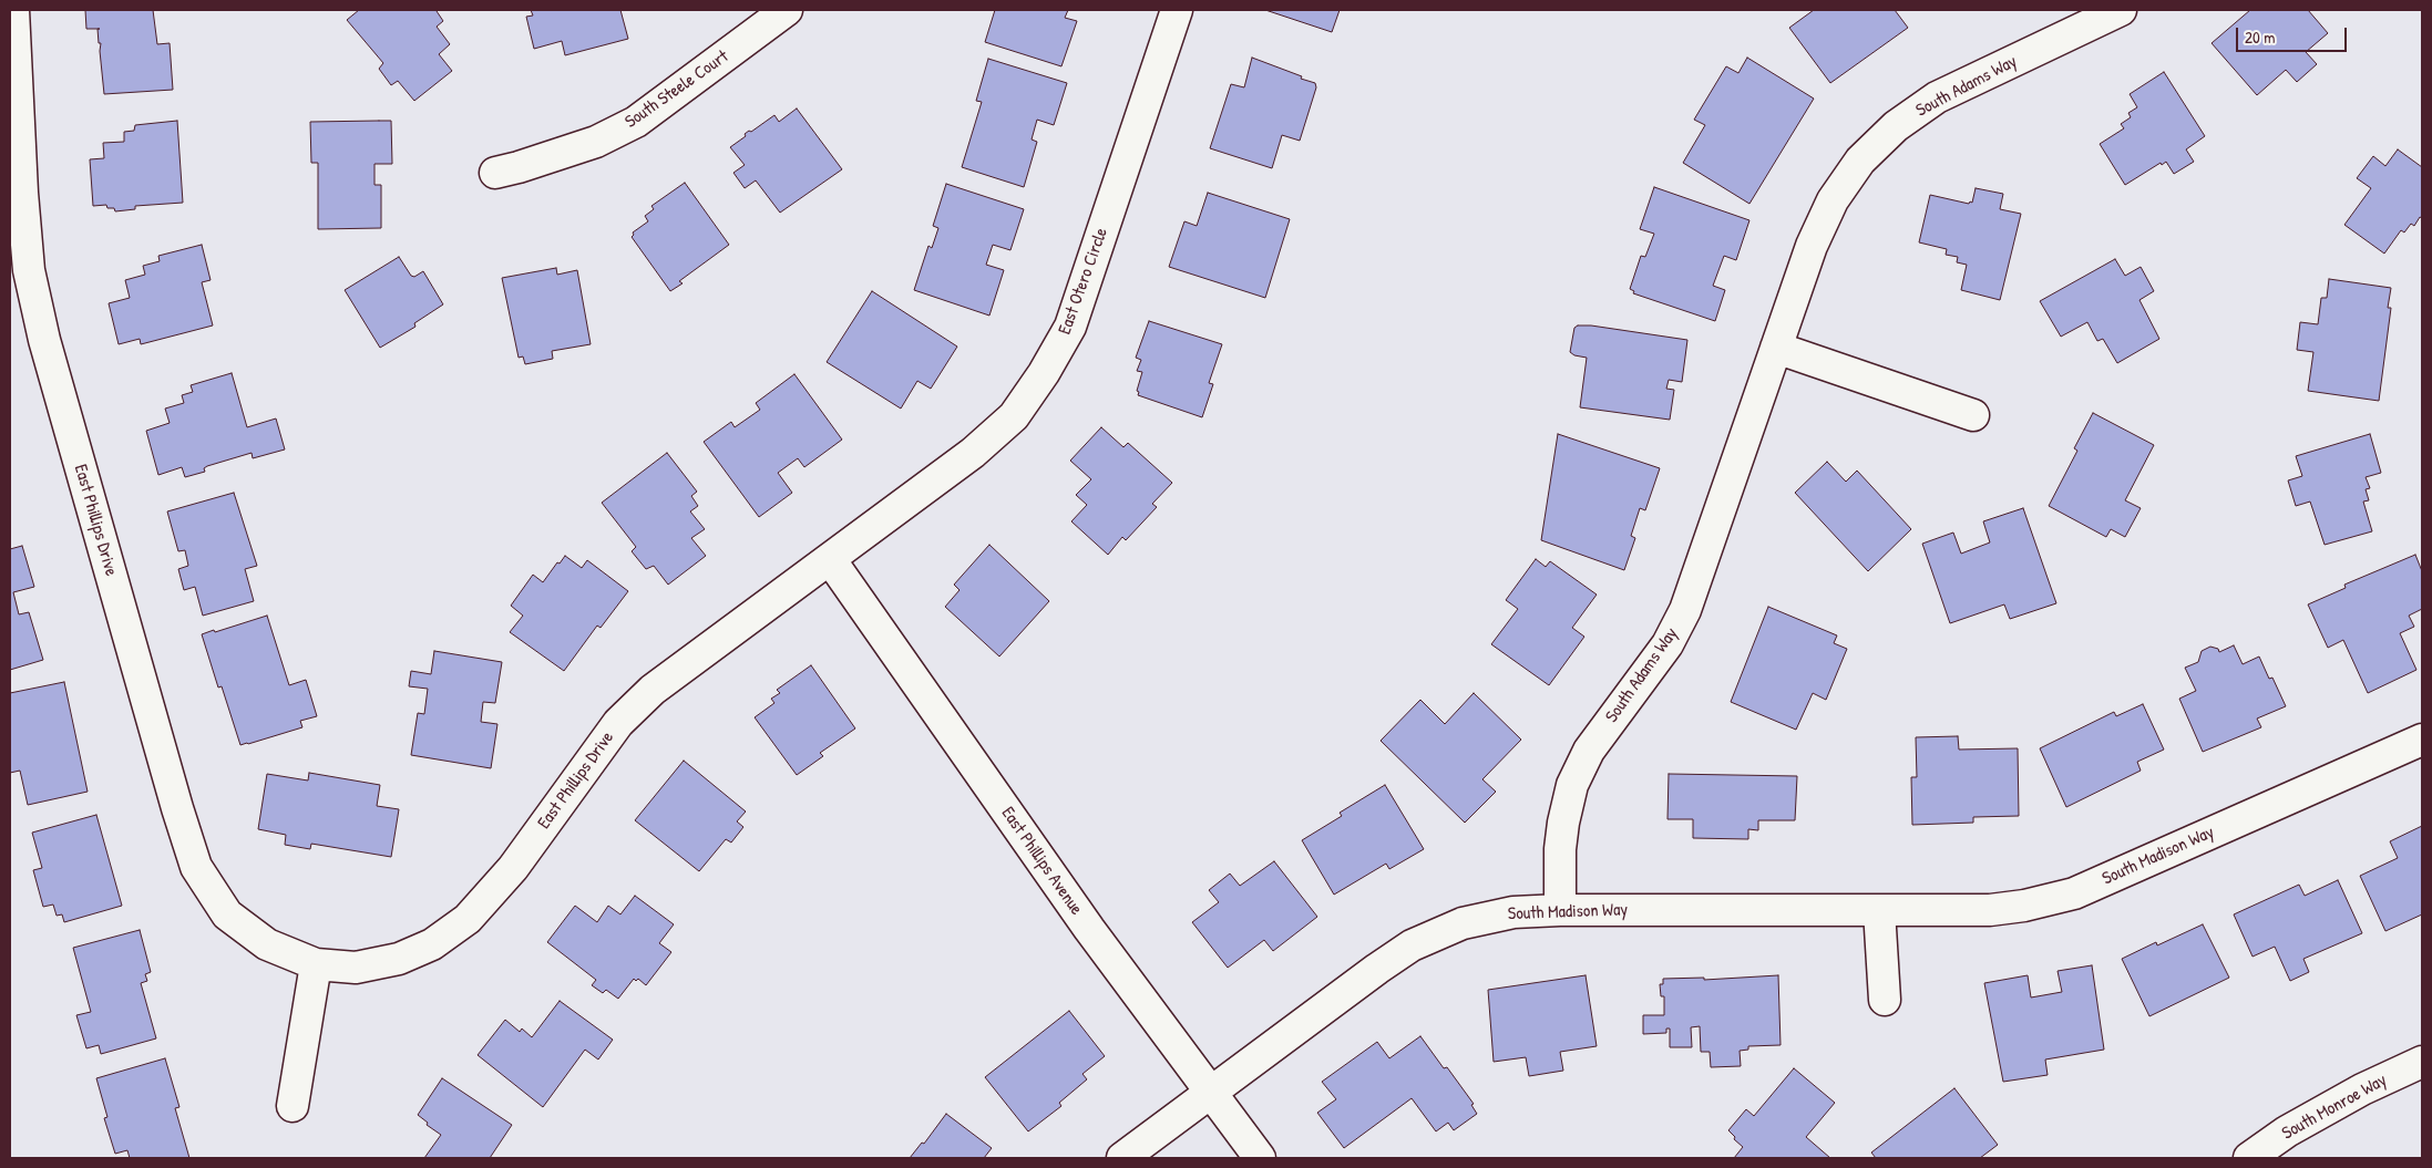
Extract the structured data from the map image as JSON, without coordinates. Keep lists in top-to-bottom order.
{
  "streets": {
    "street": [
      "South Adams Way",
      "South Steele Court",
      "East Otero Circle",
      "East Phillips Drive",
      "South Madison Way",
      "East Phillips Avenue",
      "South Monroe Way"
    ]
  },
  "crossings": [
    ["South Adams Way", "South Madison Way"],
    ["East Otero Circle", "East Phillips Drive"],
    ["East Otero Circle", "East Phillips Avenue"],
    ["East Phillips Drive", "East Phillips Avenue"],
    ["South Madison Way", "East Phillips Avenue"]
  ],
  "scale_bar": "20 m"
}
